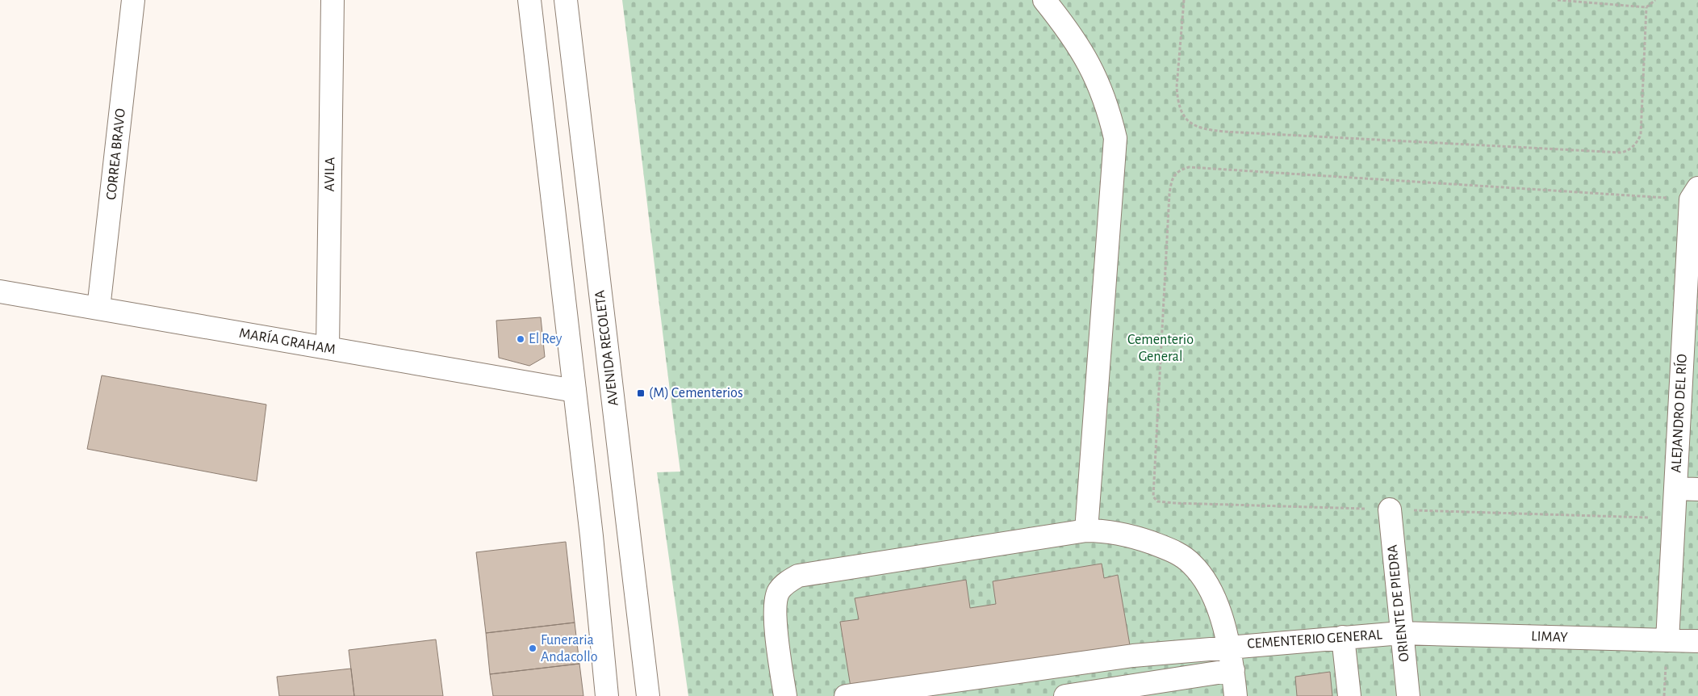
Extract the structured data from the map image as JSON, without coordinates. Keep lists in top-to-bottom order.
{
  "streets": {
    "main road": [
      "CORREA BRAVO",
      "AVILA",
      "MARÍA GRAHAM",
      "AVENIDA RECOLETA",
      "ALEJANDRO DEL RÍO",
      "ORIENTE DE PIEDRA",
      "LIMAY",
      "CEMENTERIO GENERAL"
    ]
  },
  "crossings": [
    ["CORREA BRAVO", "MARÍA GRAHAM"],
    ["AVILA", "MARÍA GRAHAM"],
    ["ALEJANDRO DEL RÍO", "LIMAY"],
    ["ORIENTE DE PIEDRA", "LIMAY"],
    ["ORIENTE DE PIEDRA", "CEMENTERIO GENERAL"],
    ["LIMAY", "CEMENTERIO GENERAL"]
  ],
  "parks": ["Cementerio General"],
  "places": {
    "other": ["El Rey", "Funeraria Andacollo"],
    "transit": ["(M) Cementerios"]
  }
}
